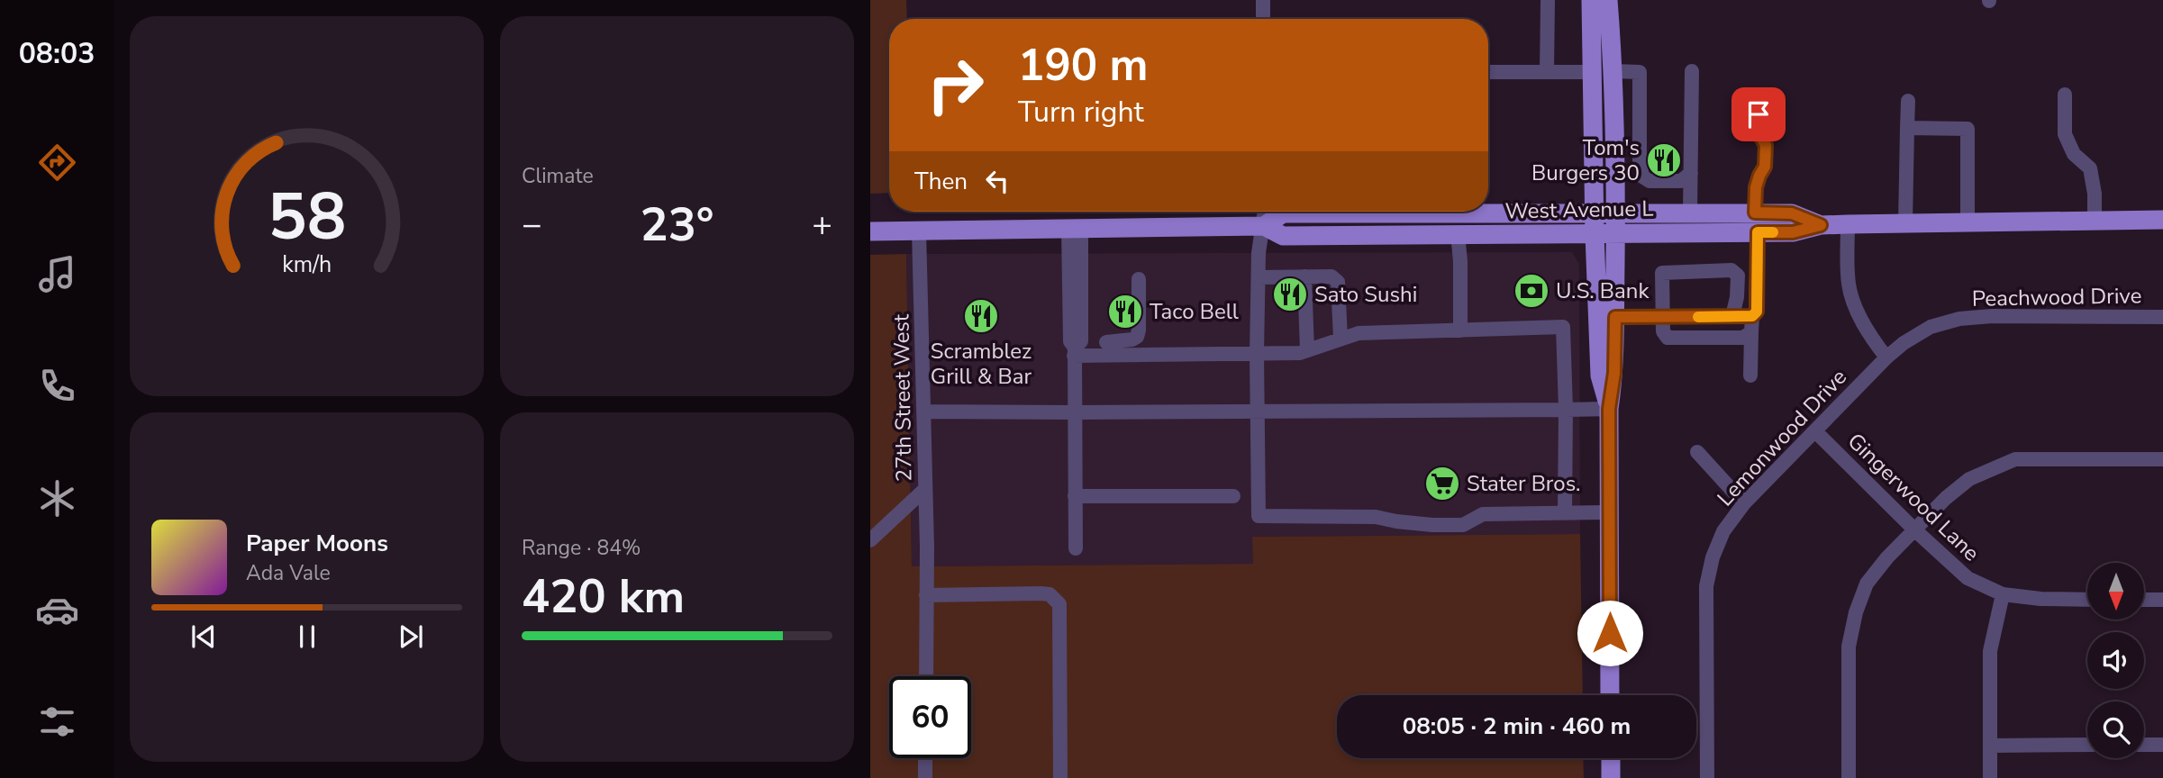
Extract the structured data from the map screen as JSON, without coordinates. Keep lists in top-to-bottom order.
{
  "streets": {
    "main road": ["West Avenue L"],
    "street": [
      "Peachwood Drive",
      "27th Street West",
      "Lemonwood Drive",
      "Gingerwood Lane"
    ]
  },
  "crossings": [
    ["West Avenue L", "27th Street West"],
    ["Peachwood Drive", "Lemonwood Drive"],
    ["Lemonwood Drive", "Gingerwood Lane"]
  ],
  "places": {
    "restaurant": [
      "Tom's Burgers 30",
      "Sato Sushi",
      "Taco Bell",
      "Scramblez Grill & Bar"
    ],
    "bank": ["U.S. Bank"],
    "supermarket": ["Stater Bros."]
  },
  "north": "bottom",
  "page": {
    "tabs": "08:03",
    "tile": [
      "Climate",
      ["Range · 84%", "420 km"]
    ],
    "turn": ["190 m", "Turn right"],
    "then": "Then",
    "heat": ["−", "23°", "+"],
    "song": ["Paper Moons", "Ada Vale"],
    "limit": "60",
    "trip": "08:05 · 2 min · 460 m",
    "gauge": ["58", "km/h"]
  }
}
